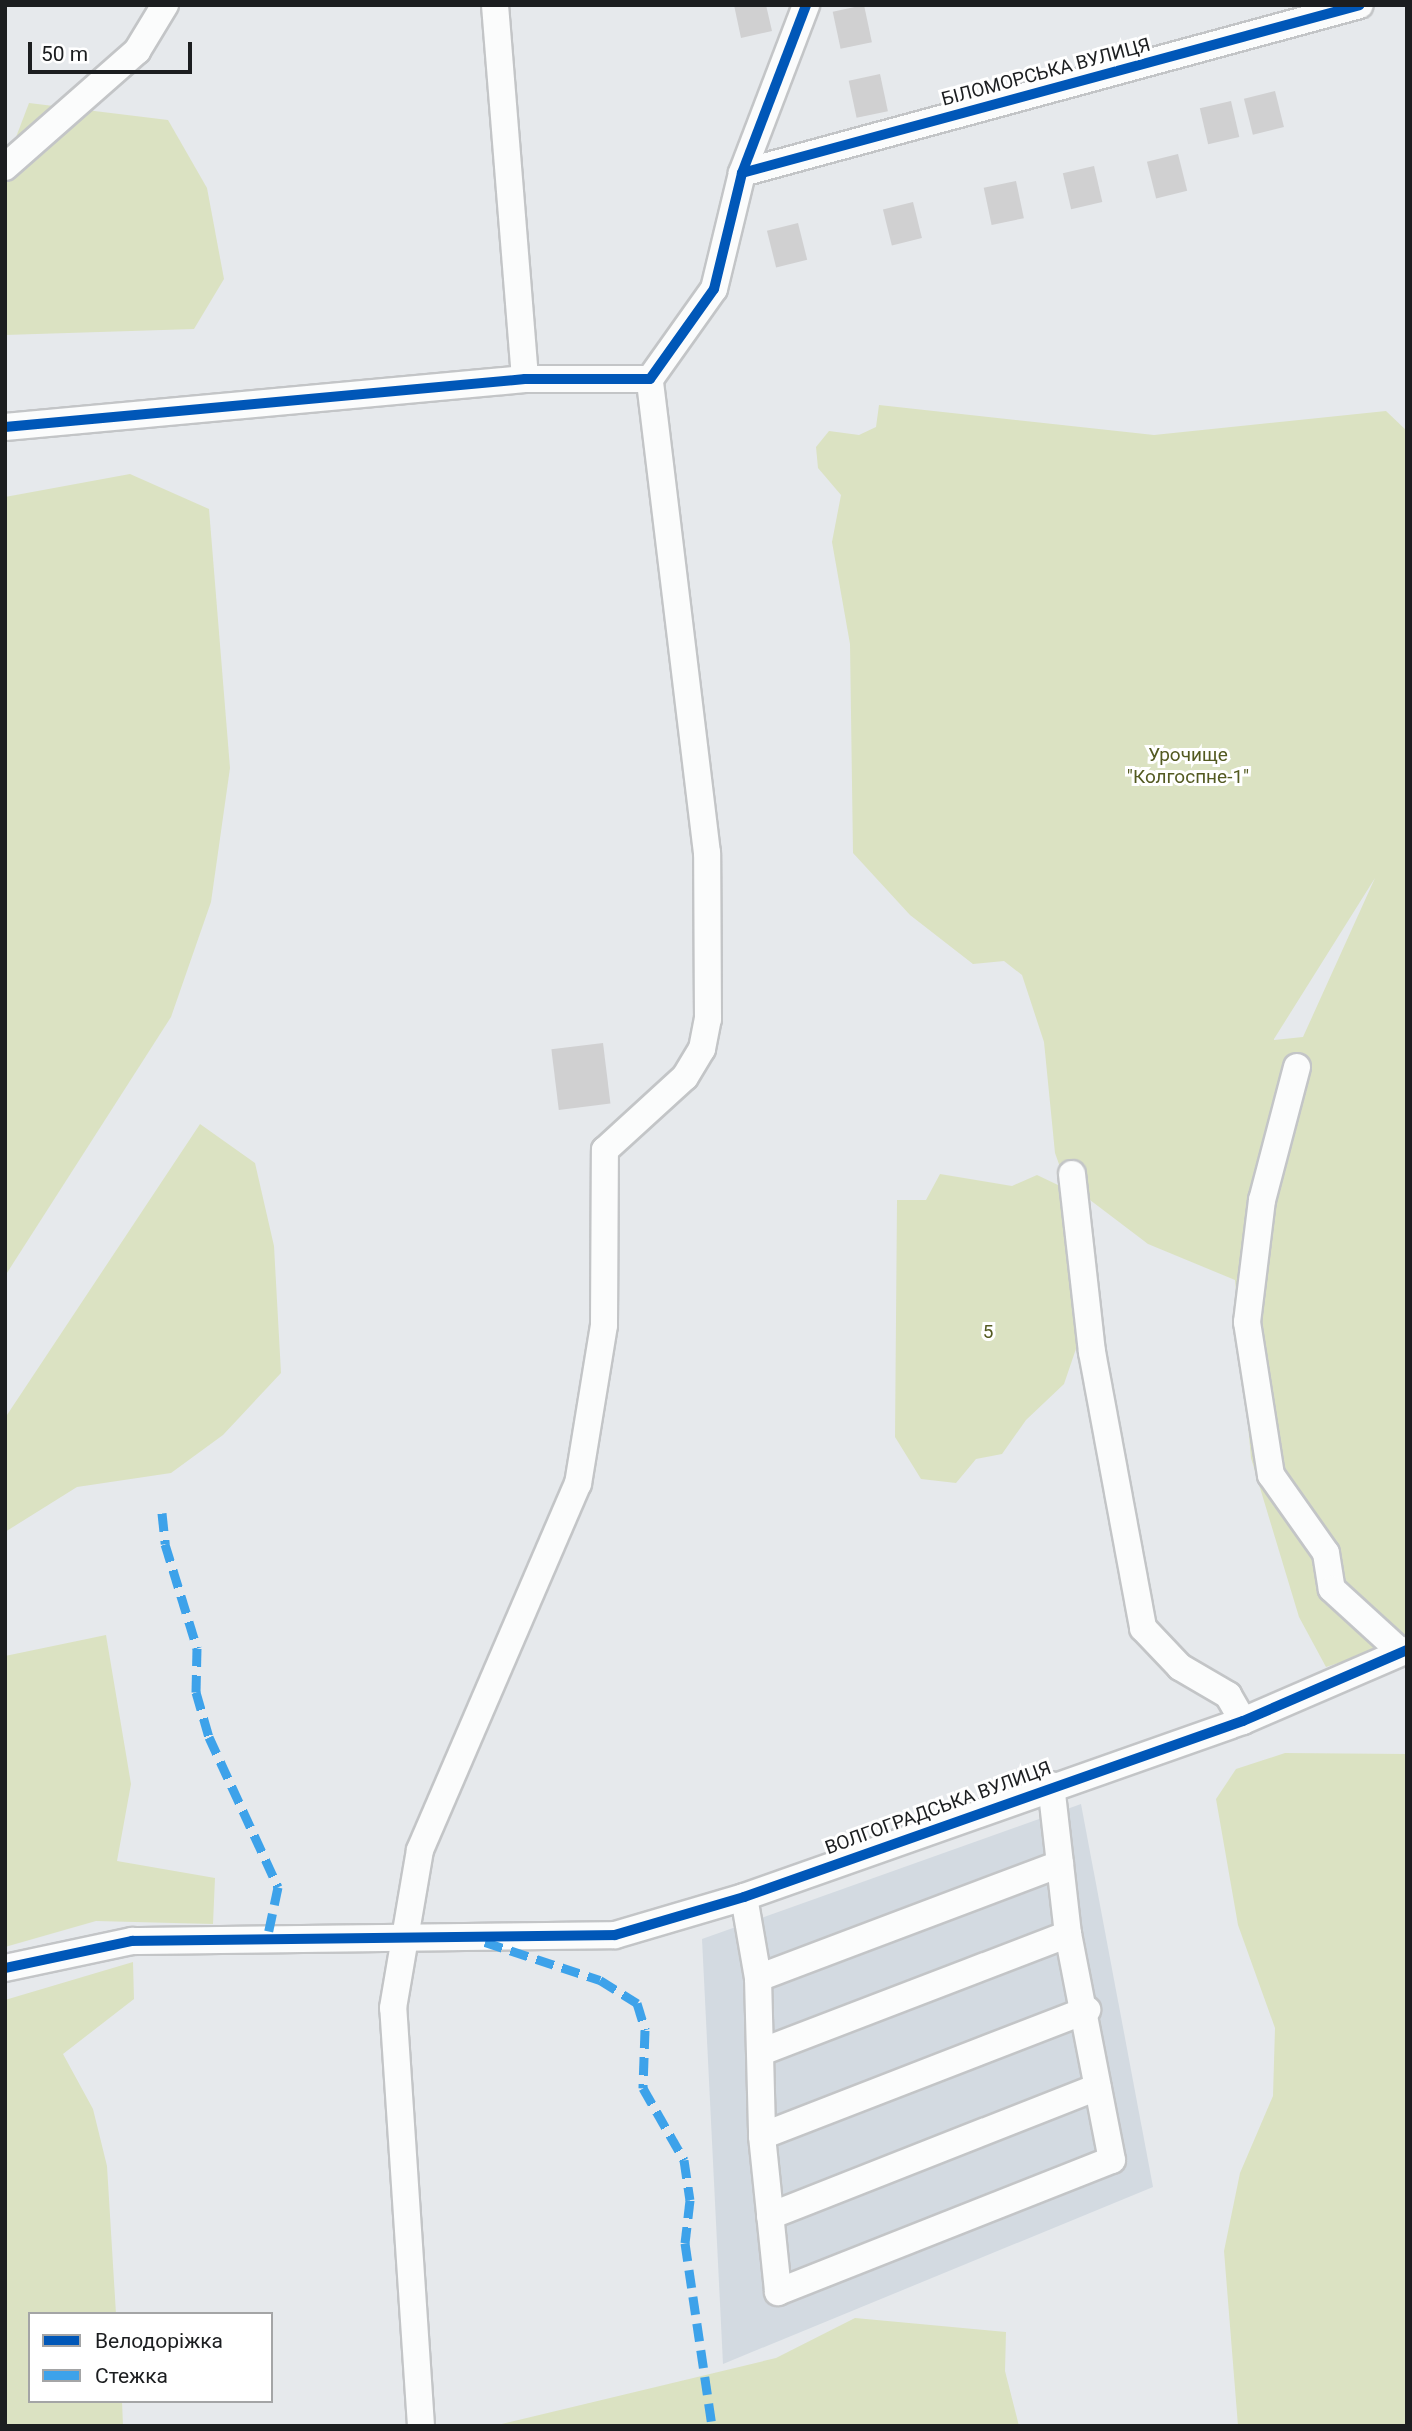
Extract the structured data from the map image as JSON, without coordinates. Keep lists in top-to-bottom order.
{
  "streets": {
    "street": ["БІЛОМОРСЬКА ВУЛИЦЯ", "ВОЛГОГРАДСЬКА ВУЛИЦЯ"]
  },
  "parks": ["Урочище \"Колгоспне-1\"", "5"],
  "legend": ["Велодоріжка", "Стежка"],
  "scale_bar": "50 m"
}
